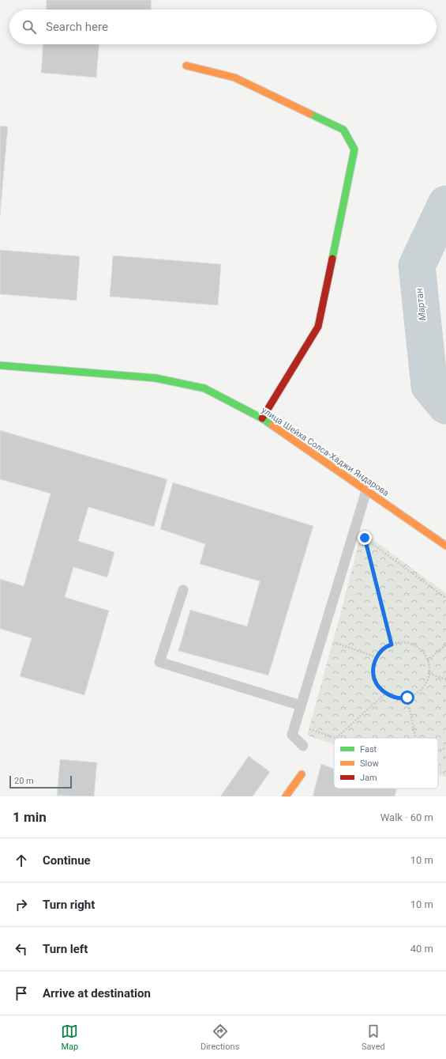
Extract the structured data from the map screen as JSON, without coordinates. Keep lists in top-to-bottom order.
{
  "streets": {
    "street": ["улица Шейха Солса-Хаджи Яндарова"]
  },
  "water": ["Мартан"],
  "legend": ["Fast", "Slow", "Jam"],
  "scale_bar": "20 m",
  "page": {
    "search": "Search here",
    "scale": "20 m",
    "heading": ["1 min", "Walk · 60 m"],
    "list": [
      ["Continue", "10 m"],
      ["Turn right", "10 m"],
      ["Turn left", "40 m"],
      "Arrive at destination"
    ],
    "nav": ["Map", "Directions", "Saved"]
  }
}
